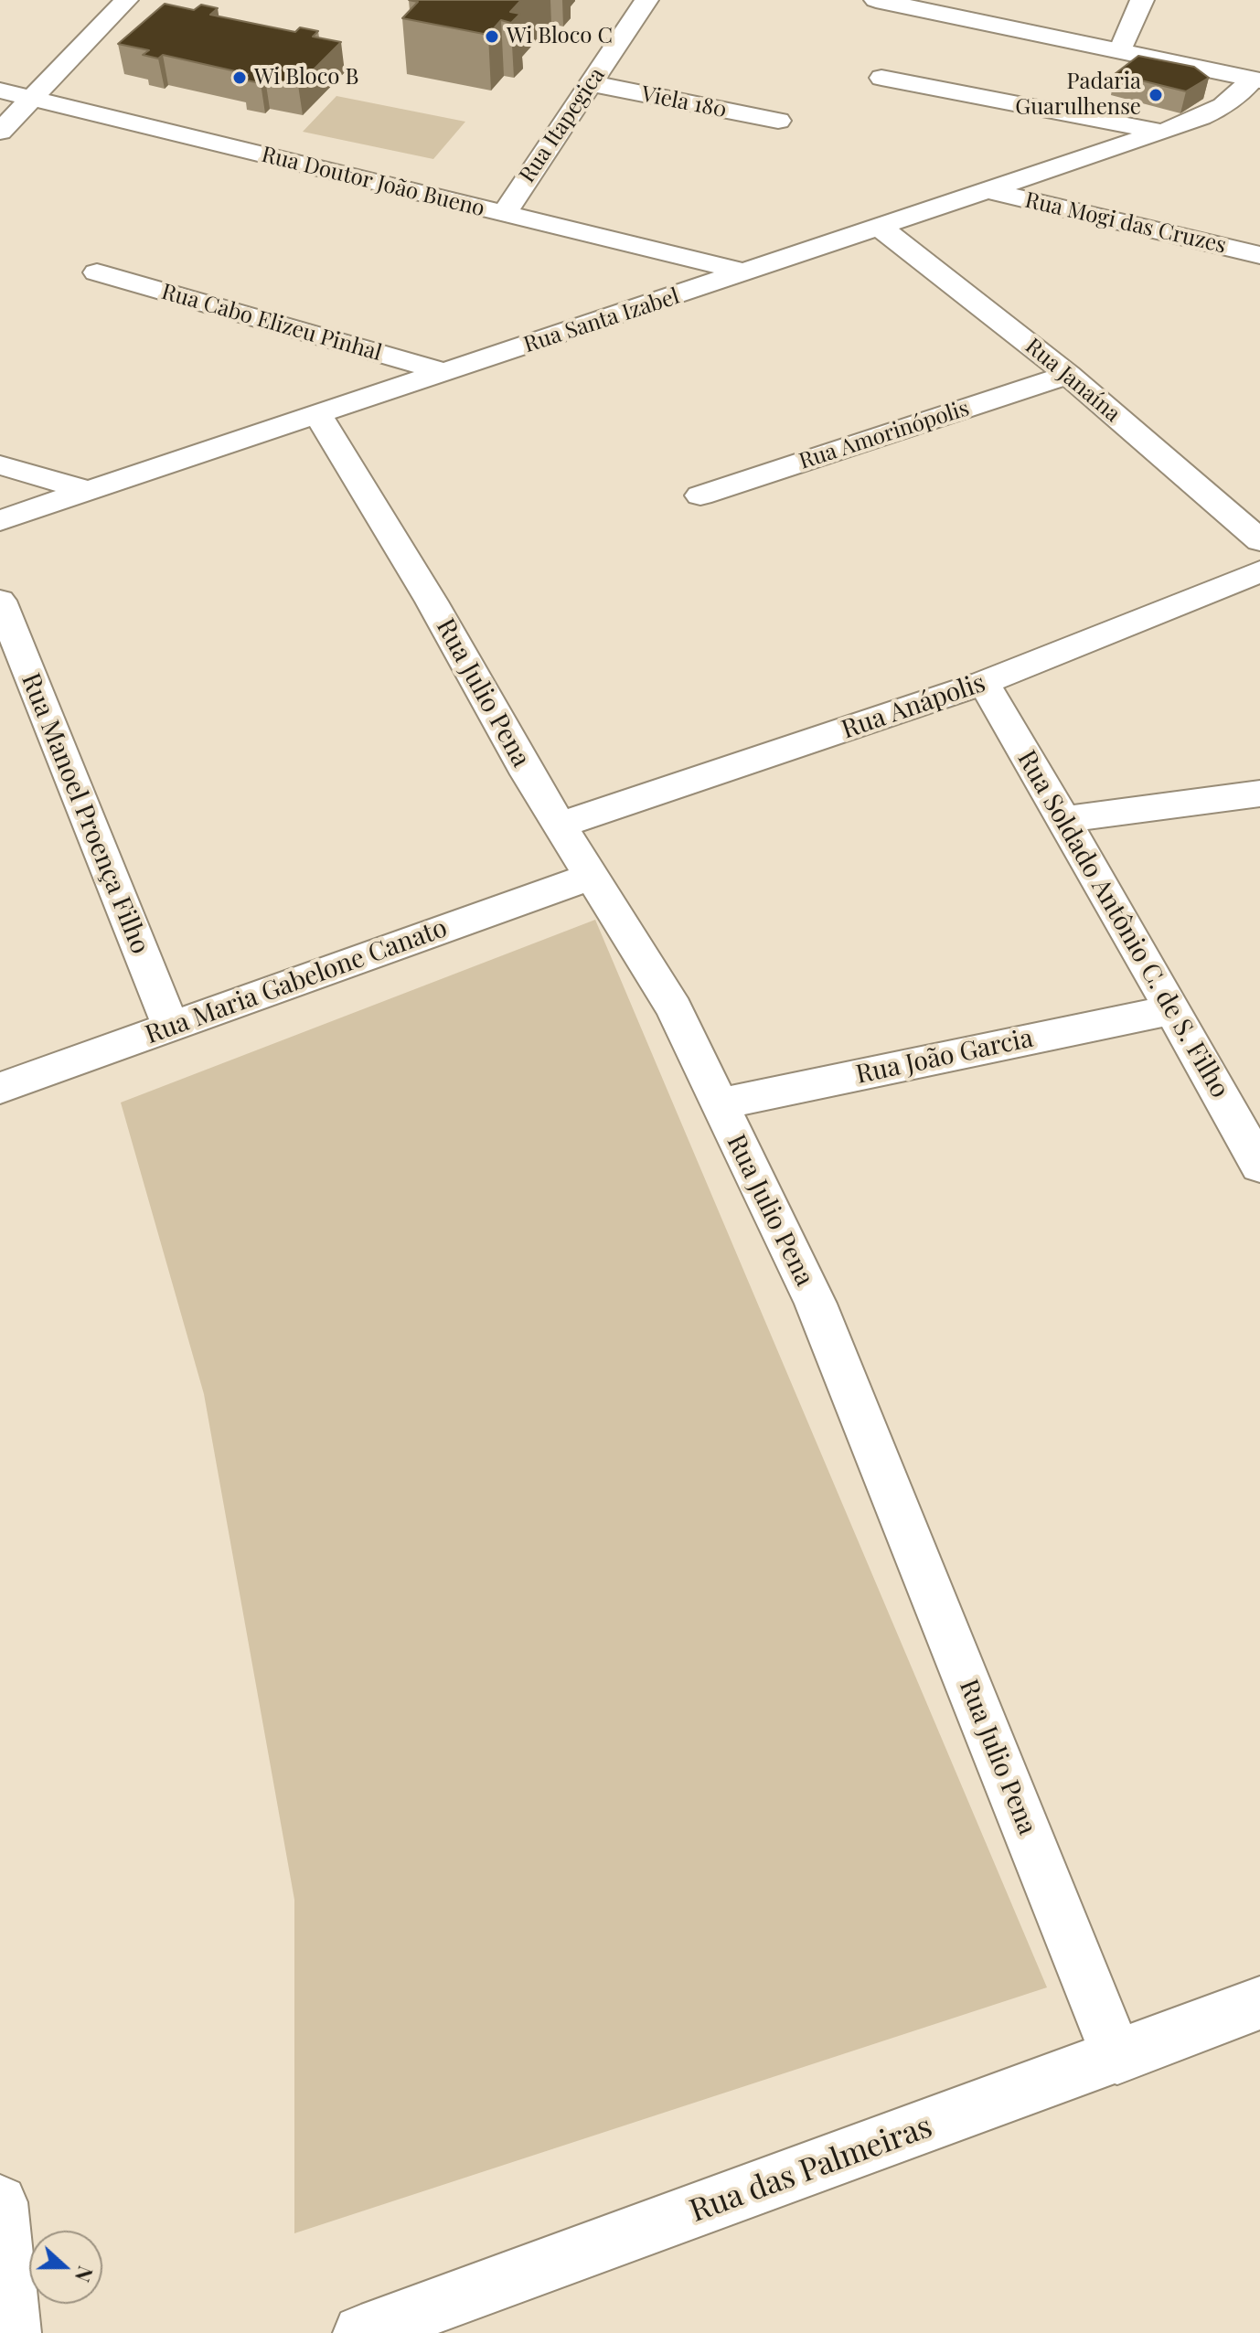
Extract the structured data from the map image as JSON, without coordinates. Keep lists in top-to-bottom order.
{
  "streets": {
    "street": [
      "Viela 180",
      "Rua Itapegica",
      "Rua Doutor João Bueno",
      "Rua Mogi das Cruzes",
      "Rua Santa Izabel",
      "Rua Cabo Elizeu Pinhal",
      "Rua Janaína",
      "Rua Amorinópolis",
      "Rua Julio Pena",
      "Rua Anápolis",
      "Rua Manoel Proença Filho",
      "Rua Soldado Antônio C. de S. Filho",
      "Rua Maria Gabelone Canato",
      "Rua João Garcia",
      "Rua das Palmeiras"
    ]
  },
  "crossings": [
    ["Viela 180", "Rua Itapegica"],
    ["Rua Itapegica", "Rua Doutor João Bueno"],
    ["Rua Doutor João Bueno", "Rua Santa Izabel"],
    ["Rua Mogi das Cruzes", "Rua Santa Izabel"],
    ["Rua Santa Izabel", "Rua Cabo Elizeu Pinhal"],
    ["Rua Santa Izabel", "Rua Janaína"],
    ["Rua Santa Izabel", "Rua Julio Pena"],
    ["Rua Janaína", "Rua Amorinópolis"],
    ["Rua Julio Pena", "Rua Anápolis"],
    ["Rua Julio Pena", "Rua Maria Gabelone Canato"],
    ["Rua Julio Pena", "Rua João Garcia"],
    ["Rua Julio Pena", "Rua das Palmeiras"],
    ["Rua Anápolis", "Rua Soldado Antônio C. de S. Filho"],
    ["Rua Manoel Proença Filho", "Rua Maria Gabelone Canato"],
    ["Rua Soldado Antônio C. de S. Filho", "Rua João Garcia"]
  ],
  "places": ["Wi Bloco C", "Wi Bloco B", "Padaria Guarulhense"],
  "north": "right"
}
